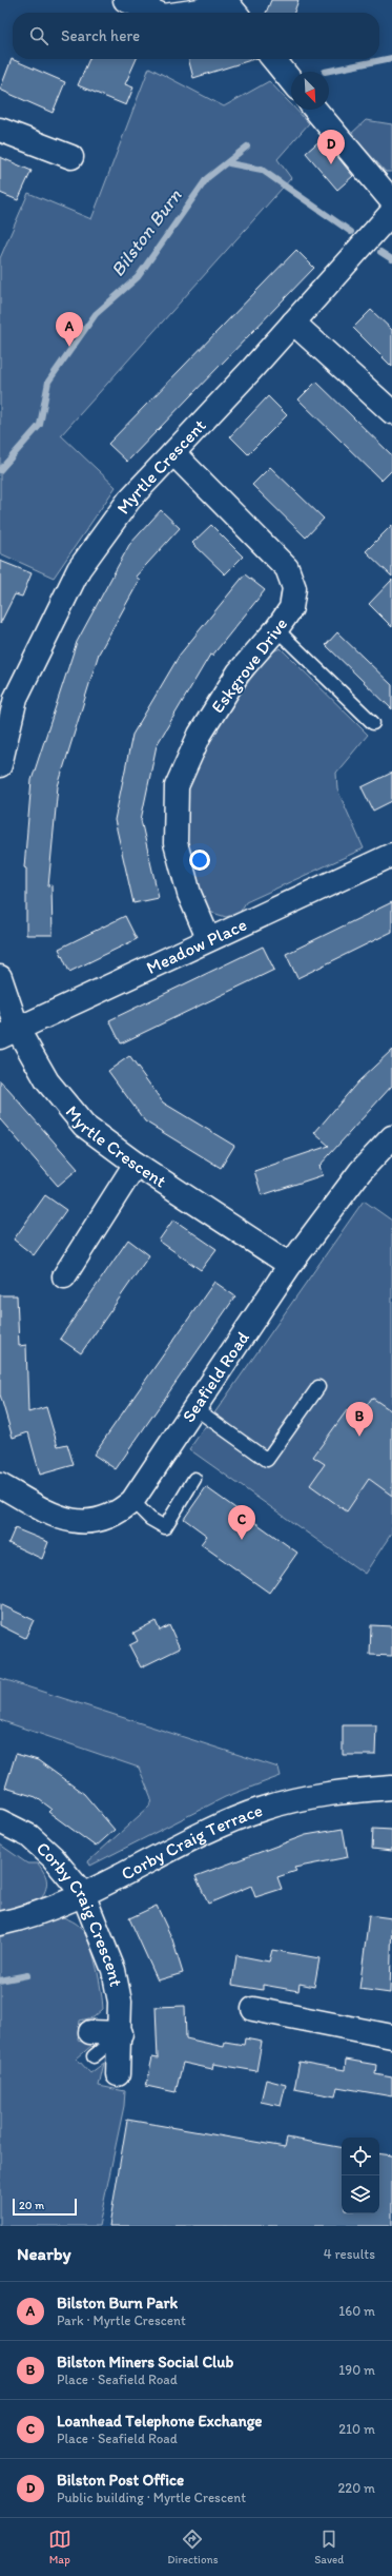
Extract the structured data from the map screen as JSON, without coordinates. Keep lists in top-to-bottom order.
{
  "streets": {
    "street": [
      "Myrtle Crescent",
      "Eskgrove Drive",
      "Meadow Place",
      "Seafield Road",
      "Corby Craig Terrace",
      "Corby Craig Crescent"
    ]
  },
  "crossings": [
    ["Myrtle Crescent", "Eskgrove Drive"],
    ["Myrtle Crescent", "Meadow Place"],
    ["Myrtle Crescent", "Seafield Road"],
    ["Eskgrove Drive", "Meadow Place"],
    ["Corby Craig Terrace", "Corby Craig Crescent"]
  ],
  "water": ["Bilston Burn"],
  "scale_bar": "20 m",
  "north": "bottom right",
  "page": {
    "search": "Search here",
    "pins": [
      "D",
      "A",
      "B",
      "C"
    ],
    "scale": "20 m",
    "heading": ["Nearby", "4 results"],
    "list": [
      {
        "mark": "A",
        "name": "Bilston Burn Park",
        "note": "Park · Myrtle Crescent",
        "value": "160 m"
      },
      {
        "mark": "B",
        "name": "Bilston Miners Social Club",
        "note": "Place · Seafield Road",
        "value": "190 m"
      },
      {
        "mark": "C",
        "name": "Loanhead Telephone Exchange",
        "note": "Place · Seafield Road",
        "value": "210 m"
      },
      {
        "mark": "D",
        "name": "Bilston Post Office",
        "note": "Public building · Myrtle Crescent",
        "value": "220 m"
      }
    ],
    "nav": ["Map", "Directions", "Saved"]
  }
}
